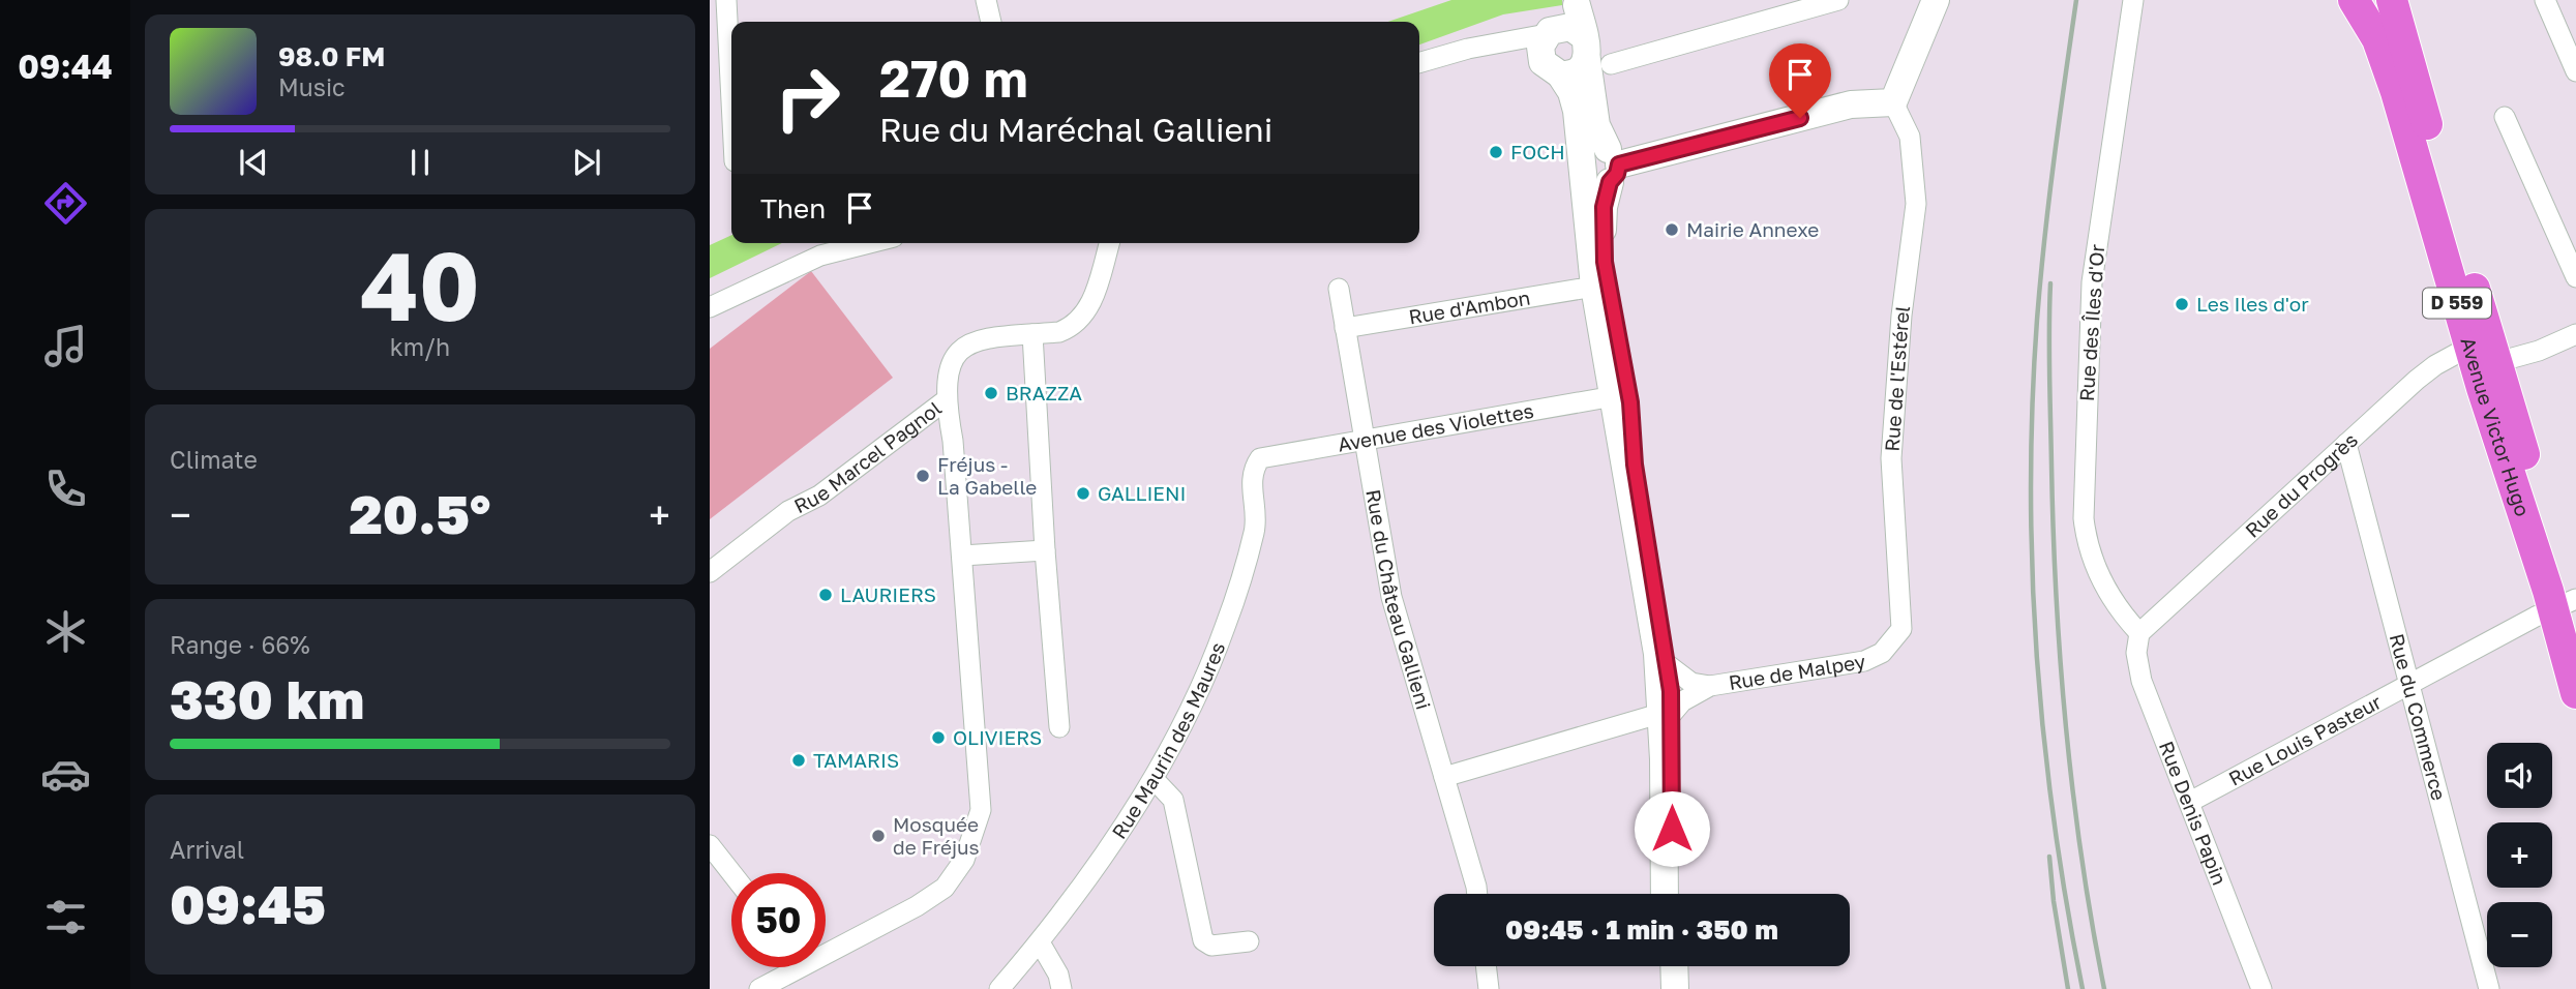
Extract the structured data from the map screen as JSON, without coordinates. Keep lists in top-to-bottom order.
{
  "streets": {
    "main road": ["D 559", "Avenue Victor Hugo"],
    "street": [
      "Rue d'Ambon",
      "Rue des Îles d'Or",
      "Rue de l'Estérel",
      "Avenue des Violettes",
      "Rue Marcel Pagnol",
      "Rue du Progrès",
      "Rue du Château Gallieni",
      "Rue de Malpey",
      "Rue du Commerce",
      "Rue Maurin des Maures",
      "Rue Louis Pasteur",
      "Rue Denis Papin"
    ]
  },
  "crossings": [
    ["Rue d'Ambon", "Rue du Château Gallieni"],
    ["Rue des Îles d'Or", "Rue du Progrès"],
    ["Rue des Îles d'Or", "Rue Denis Papin"],
    ["Rue de l'Estérel", "Rue de Malpey"],
    ["Avenue des Violettes", "Rue du Château Gallieni"],
    ["Avenue des Violettes", "Rue Maurin des Maures"],
    ["Avenue Victor Hugo", "Rue du Progrès"],
    ["Avenue Victor Hugo", "Rue Louis Pasteur"],
    ["Rue du Progrès", "Rue du Commerce"],
    ["Rue du Progrès", "Rue Denis Papin"],
    ["Rue du Commerce", "Rue Louis Pasteur"],
    ["Rue Louis Pasteur", "Rue Denis Papin"]
  ],
  "places": [
    "FOCH",
    "Mairie Annexe",
    "Les Iles d'or",
    "BRAZZA",
    "Fréjus - La Gabelle",
    "GALLIENI",
    "LAURIERS",
    "OLIVIERS",
    "TAMARIS",
    "Mosquée de Fréjus"
  ],
  "page": {
    "tabs": "09:44",
    "turn": ["270 m", "Rue du Maréchal Gallieni"],
    "song": ["98.0 FM", "Music"],
    "then": "Then",
    "tile": [
      ["40", "km/h"],
      "Climate",
      ["Range · 66%", "330 km"],
      ["Arrival", "09:45"]
    ],
    "heat": ["−", "20.5°", "+"],
    "map_buttons": ["+", "−"],
    "limit": "50",
    "trip": "09:45 · 1 min · 350 m"
  }
}
